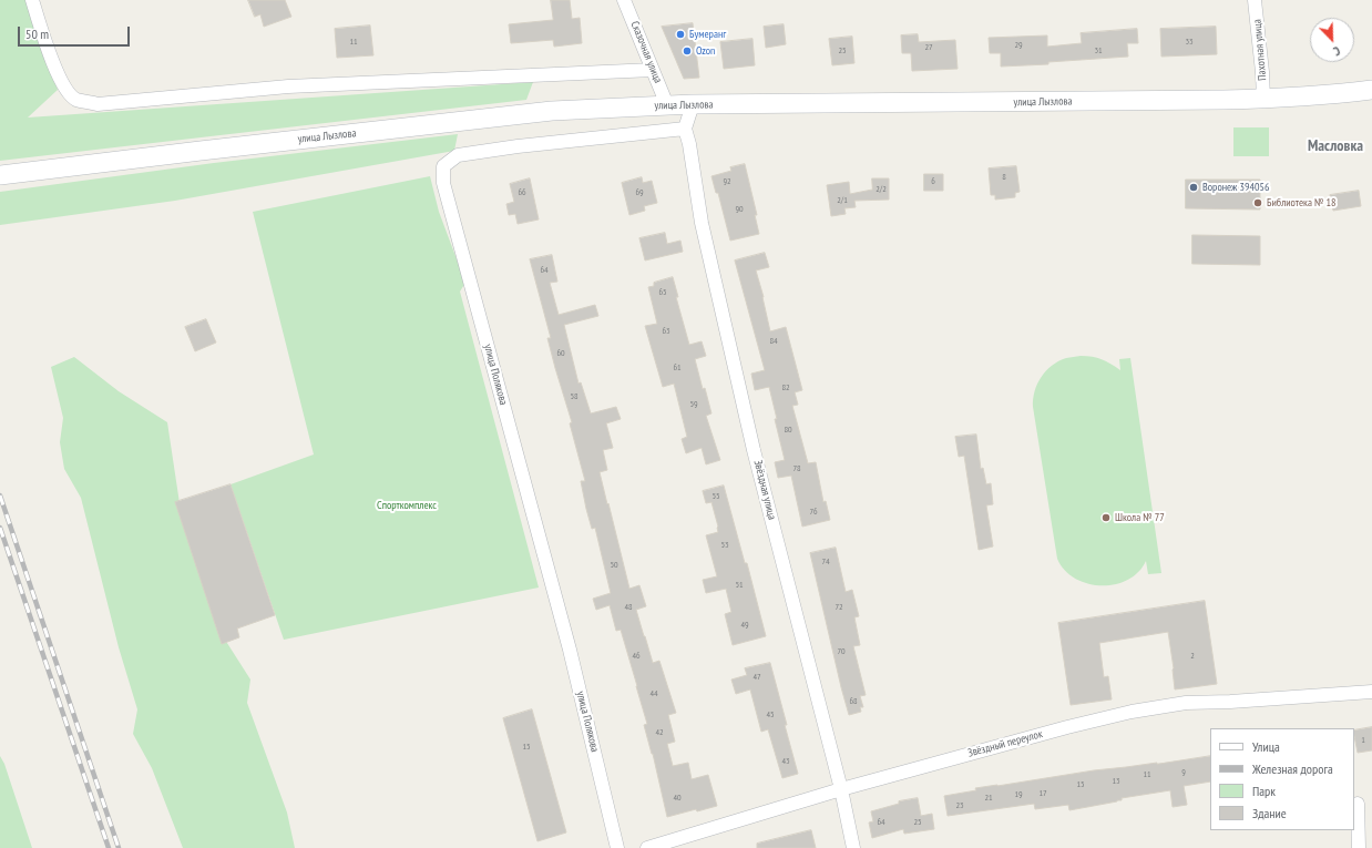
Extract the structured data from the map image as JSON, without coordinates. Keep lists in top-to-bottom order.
{
  "streets": {
    "main road": ["улица Лызлова"],
    "street": [
      "Пахотная улица",
      "Сказочная улица",
      "улица Полякова",
      "Звёздная улица",
      "Звёздный переулок"
    ]
  },
  "crossings": [
    ["Пахотная улица", "улица Лызлова"],
    ["Сказочная улица", "улица Лызлова"],
    ["улица Полякова", "Звёздная улица"],
    ["Звёздная улица", "Звёздный переулок"]
  ],
  "districts": ["Масловка"],
  "parks": ["Спорткомплекс"],
  "places": [
    "Бумеранг",
    "Ozon",
    "Воронеж 394056",
    "Библиотека № 18",
    "Школа № 77"
  ],
  "house_numbers": [
    "11",
    "33",
    "29",
    "27",
    "25",
    "31",
    "8",
    "92",
    "6",
    "2/2",
    "66",
    "69",
    "2/1",
    "90",
    "64",
    "65",
    "63",
    "84",
    "60",
    "61",
    "82",
    "58",
    "59",
    "80",
    "78",
    "55",
    "76",
    "53",
    "74",
    "50",
    "51",
    "48",
    "72",
    "49",
    "70",
    "46",
    "2",
    "47",
    "44",
    "68",
    "45",
    "42",
    "1",
    "15",
    "43",
    "9",
    "11",
    "13",
    "15",
    "17",
    "19",
    "40",
    "21",
    "23",
    "64",
    "25"
  ],
  "legend": [
    "Улица",
    "Железная дорога",
    "Парк",
    "Здание"
  ],
  "scale_bar": "50 m",
  "north": "bottom right"
}
